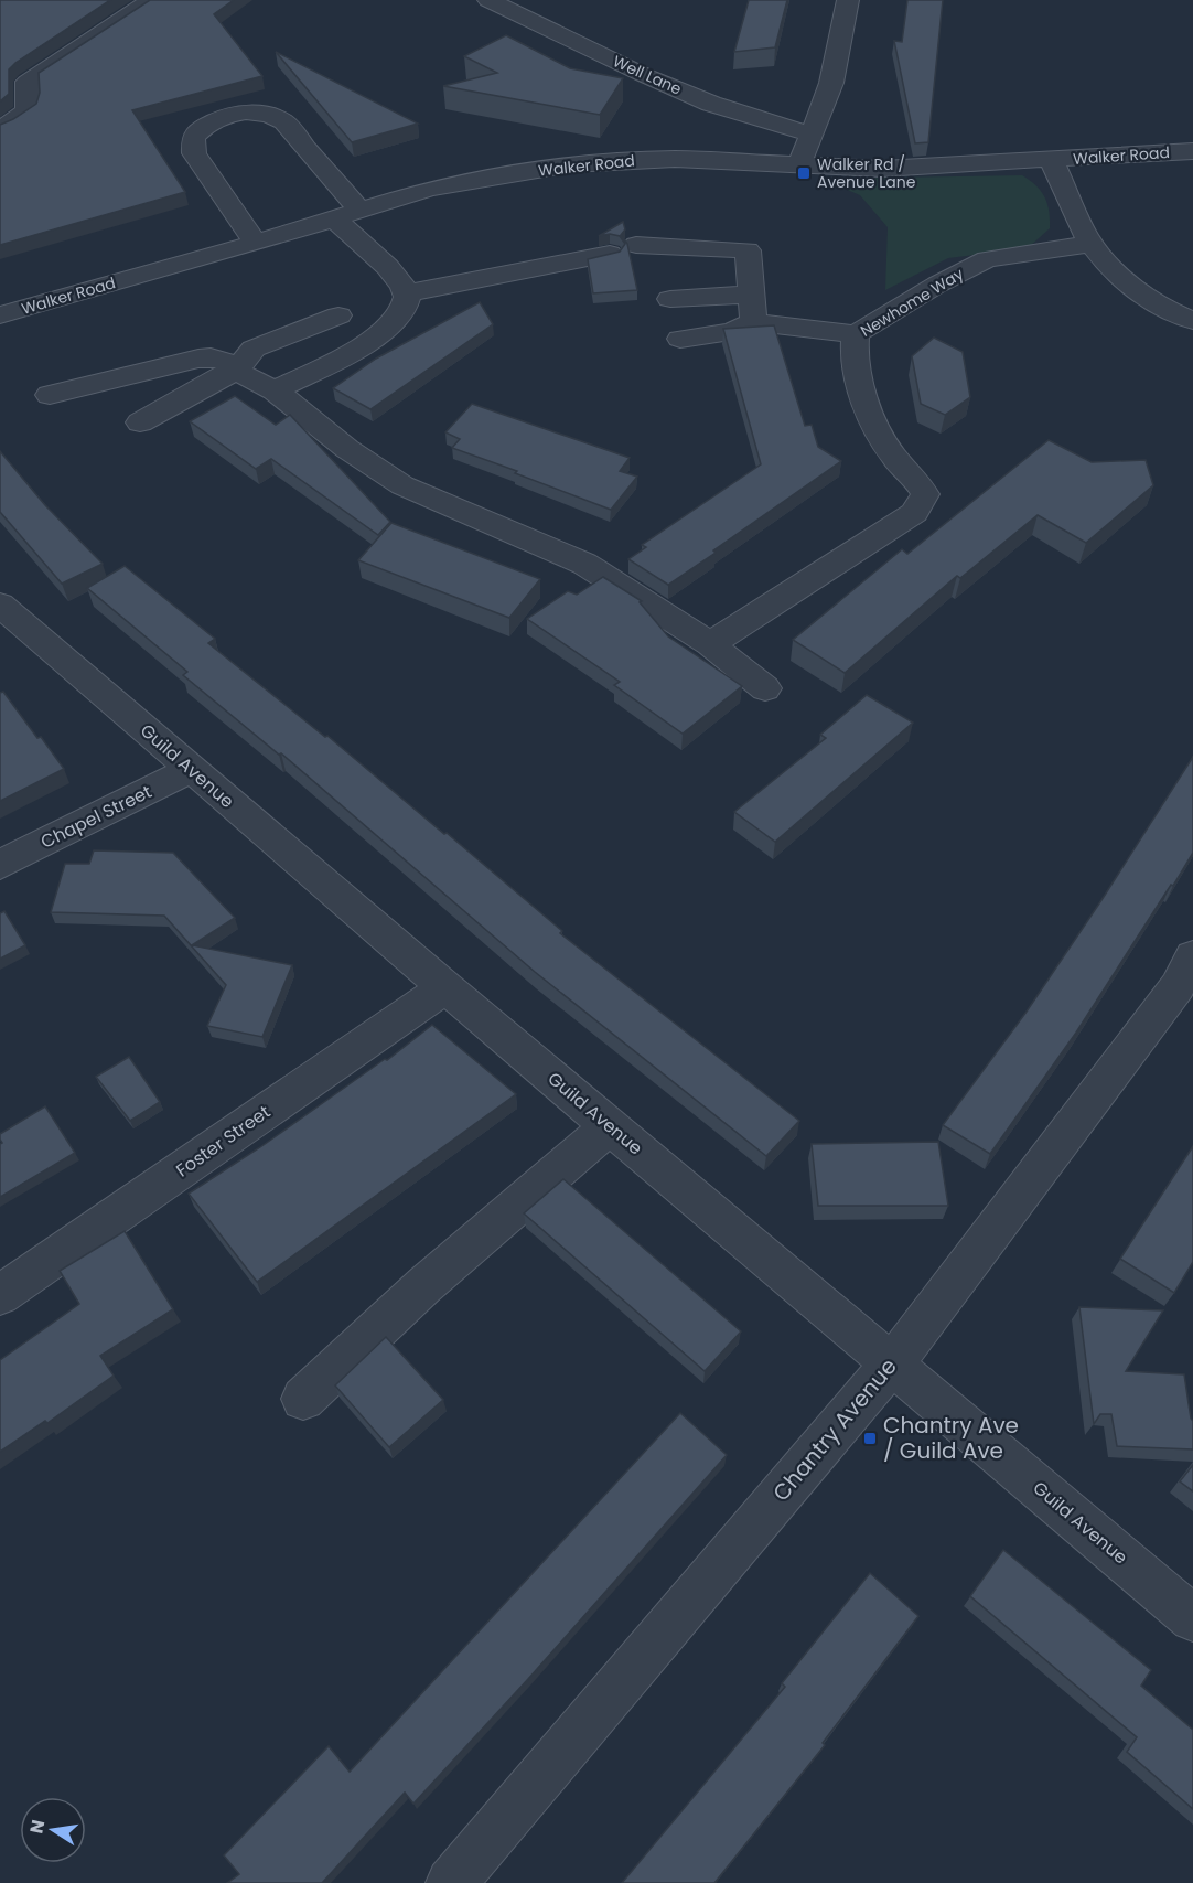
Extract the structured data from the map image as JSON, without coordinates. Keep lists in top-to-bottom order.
{
  "streets": {
    "street": [
      "Well Lane",
      "Walker Road",
      "Newhome Way",
      "Guild Avenue",
      "Chapel Street",
      "Foster Street",
      "Chantry Avenue"
    ]
  },
  "crossings": [
    ["Guild Avenue", "Chapel Street"],
    ["Guild Avenue", "Foster Street"],
    ["Guild Avenue", "Chantry Avenue"]
  ],
  "places": {
    "transit": ["Walker Rd / Avenue Lane", "Chantry Ave / Guild Ave"]
  },
  "north": "left"
}
